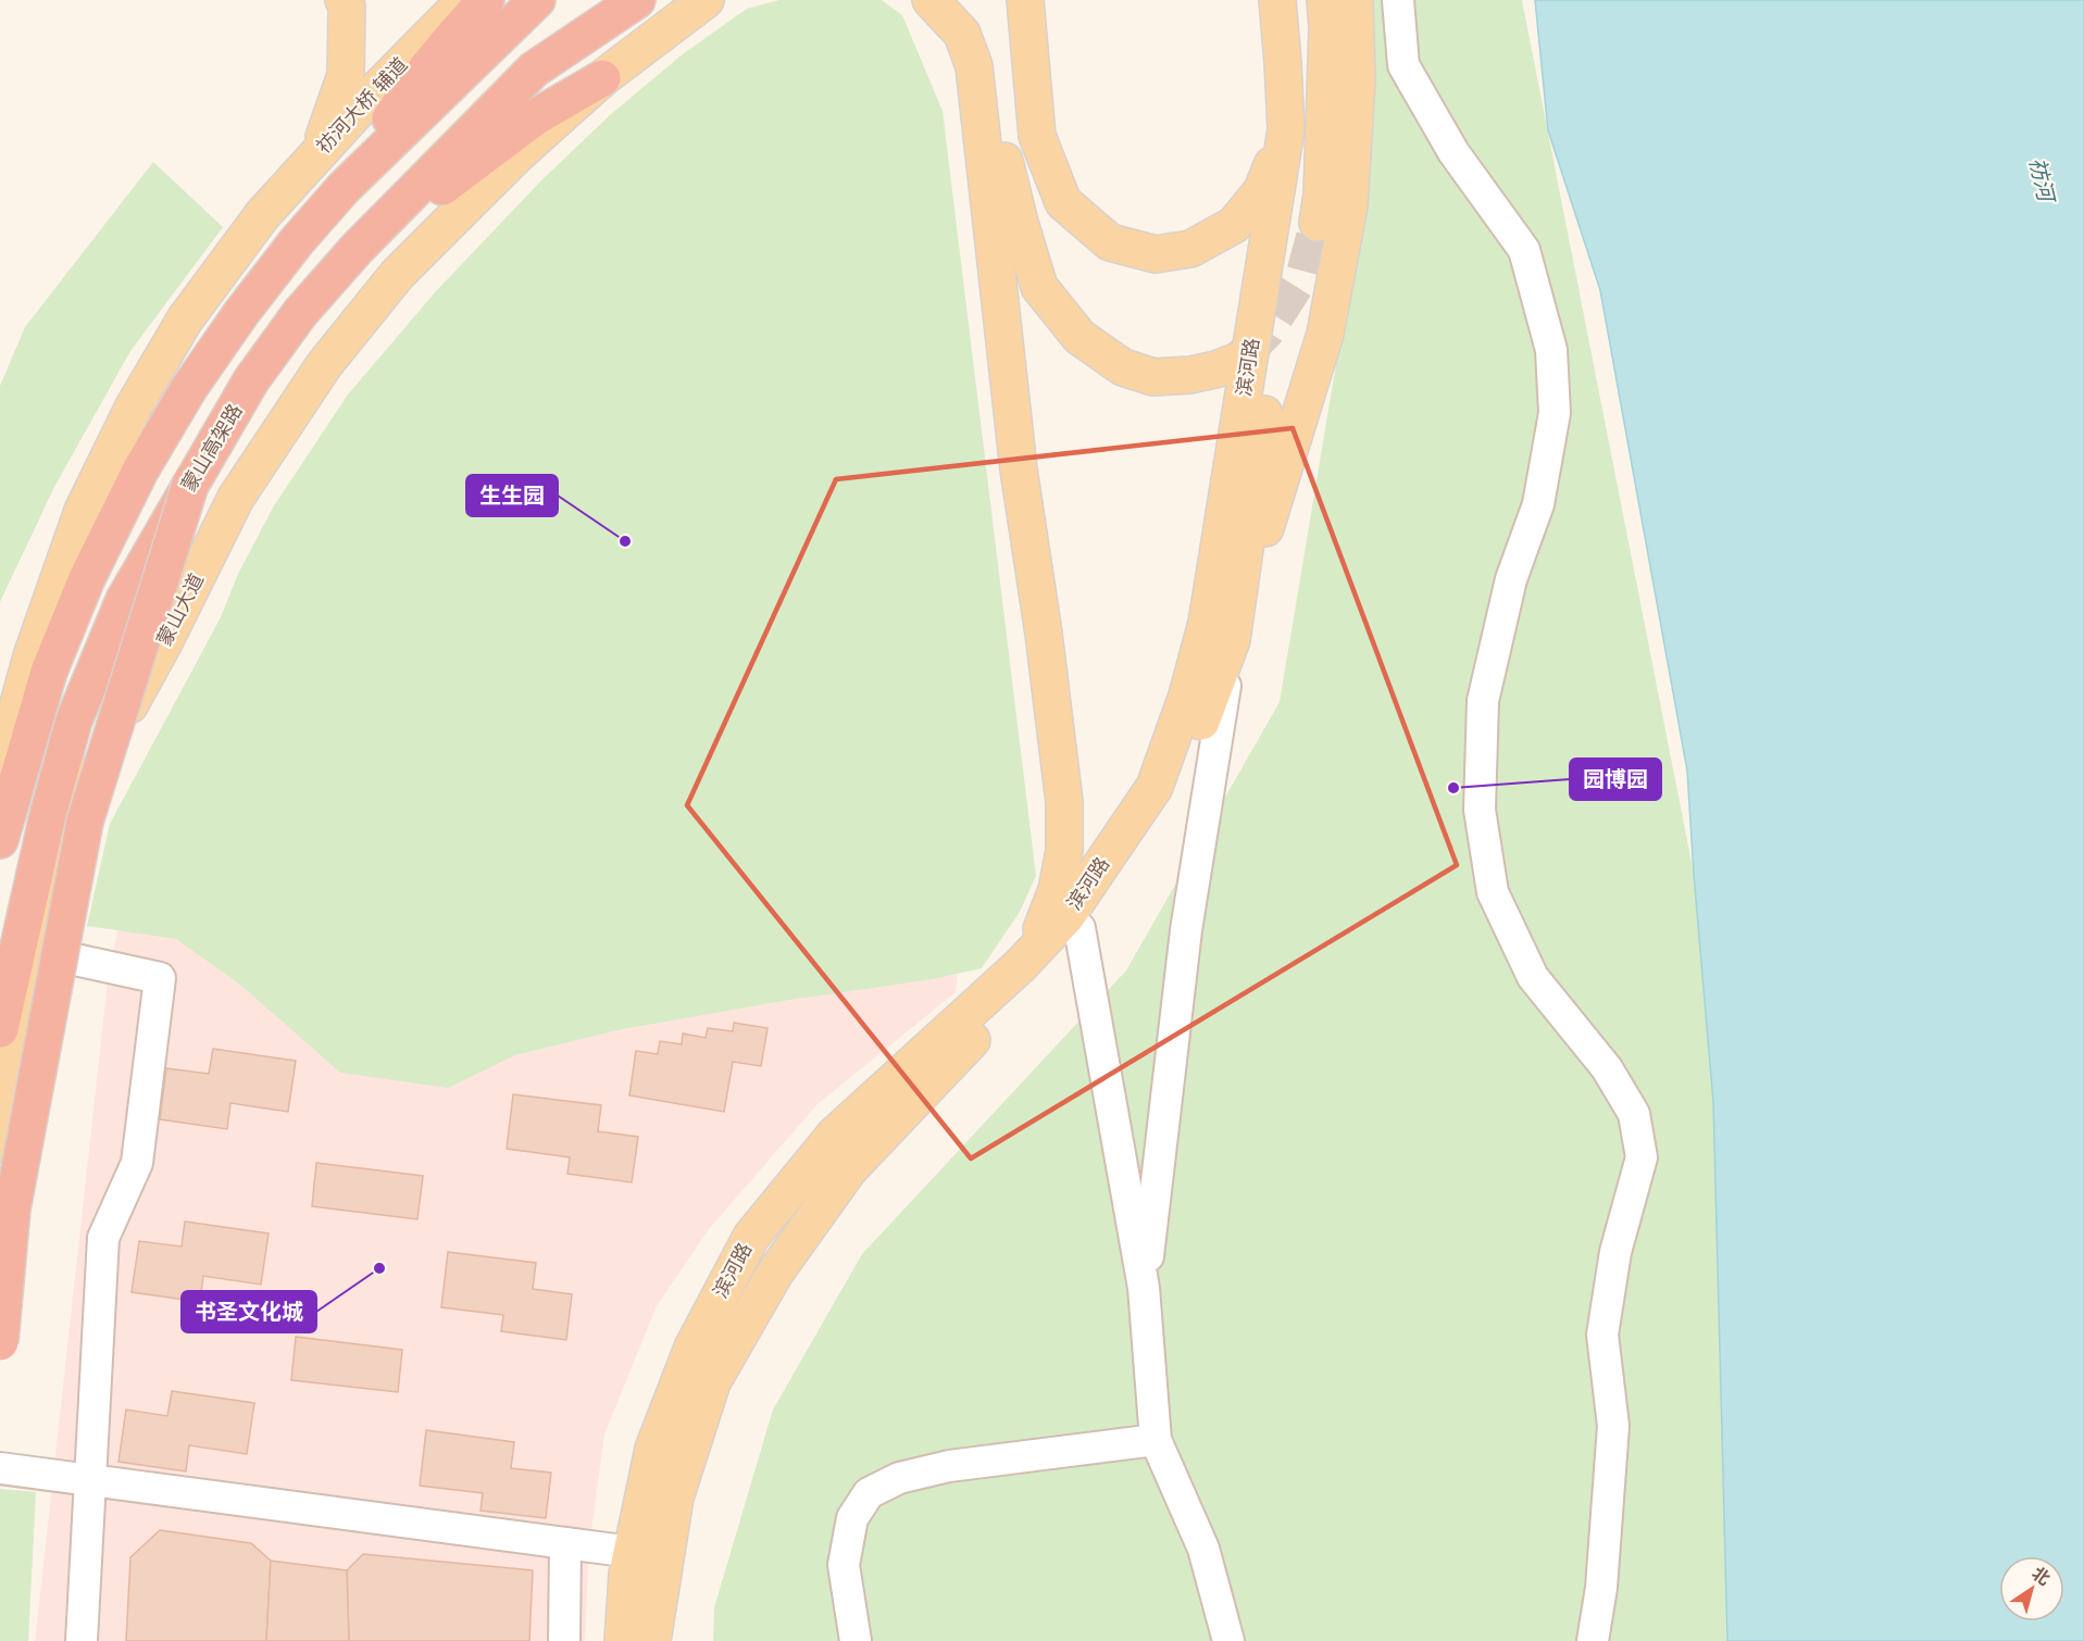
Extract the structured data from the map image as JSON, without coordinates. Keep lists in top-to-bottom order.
{
  "streets": {
    "highway": ["蒙山高架路"],
    "main road": ["祊河大桥 辅道", "滨河路", "蒙山大道"]
  },
  "water": ["祊河"],
  "places": ["生生园", "园博园", "书圣文化城"],
  "north": "top right"
}
